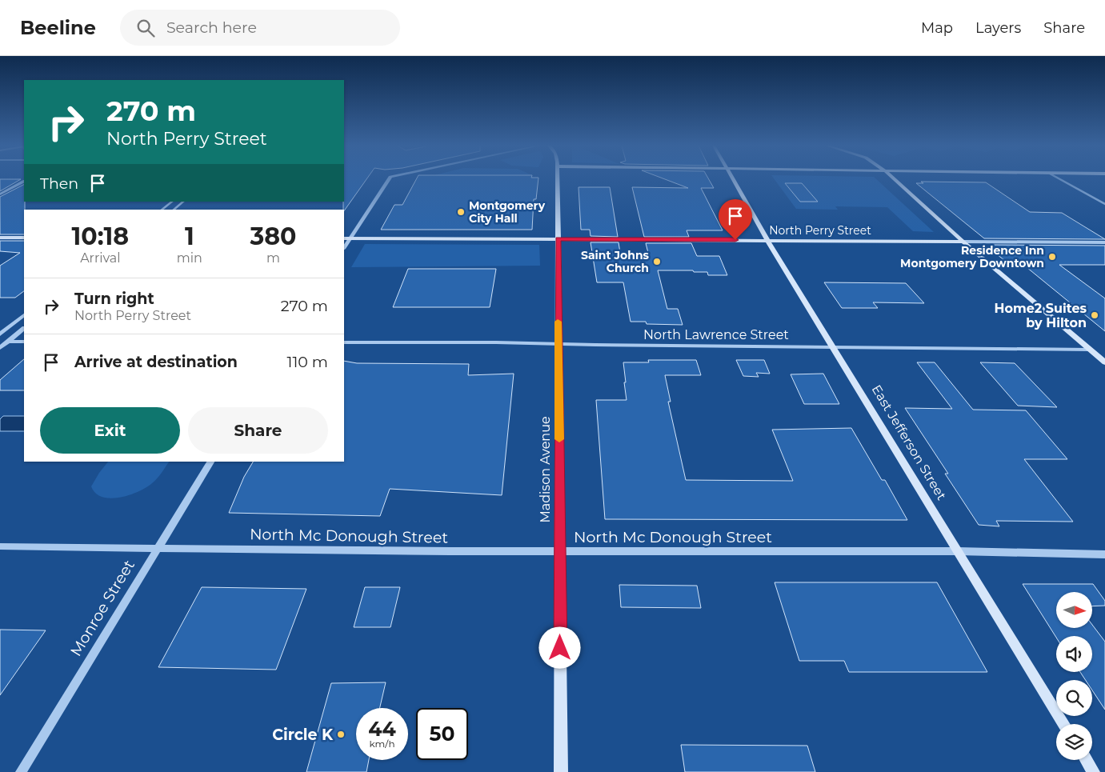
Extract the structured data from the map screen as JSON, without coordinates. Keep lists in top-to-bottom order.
{
  "streets": {
    "main road": ["North Perry Street", "East Jefferson Street", "Madison Avenue"],
    "street": ["North Lawrence Street", "North Mc Donough Street", "Monroe Street"]
  },
  "crossings": [
    ["North Perry Street", "East Jefferson Street"],
    ["North Perry Street", "Madison Avenue"],
    ["North Lawrence Street", "East Jefferson Street"],
    ["North Lawrence Street", "Madison Avenue"],
    ["East Jefferson Street", "North Mc Donough Street"],
    ["Madison Avenue", "North Mc Donough Street"],
    ["North Mc Donough Street", "Monroe Street"]
  ],
  "places": [
    "Montgomery City Hall",
    "Residence Inn Montgomery Downtown",
    "Saint Johns Church",
    "Home2 Suites by Hilton",
    "Circle K"
  ],
  "north": "right",
  "page": {
    "header": "Beeline",
    "search": "Search here",
    "nav": ["Map", "Layers", "Share"],
    "turn": ["270 m", "North Perry Street"],
    "then": "Then",
    "eta": [
      "10:18",
      "Arrival",
      "1",
      "min",
      "380",
      "m"
    ],
    "list": [
      {
        "name": "Turn right",
        "note": "North Perry Street",
        "value": "270 m"
      },
      {
        "name": "Arrive at destination",
        "value": "110 m"
      }
    ],
    "buttons": ["Exit", "Share"],
    "speed": "44 km/h",
    "limit": "50"
  }
}
